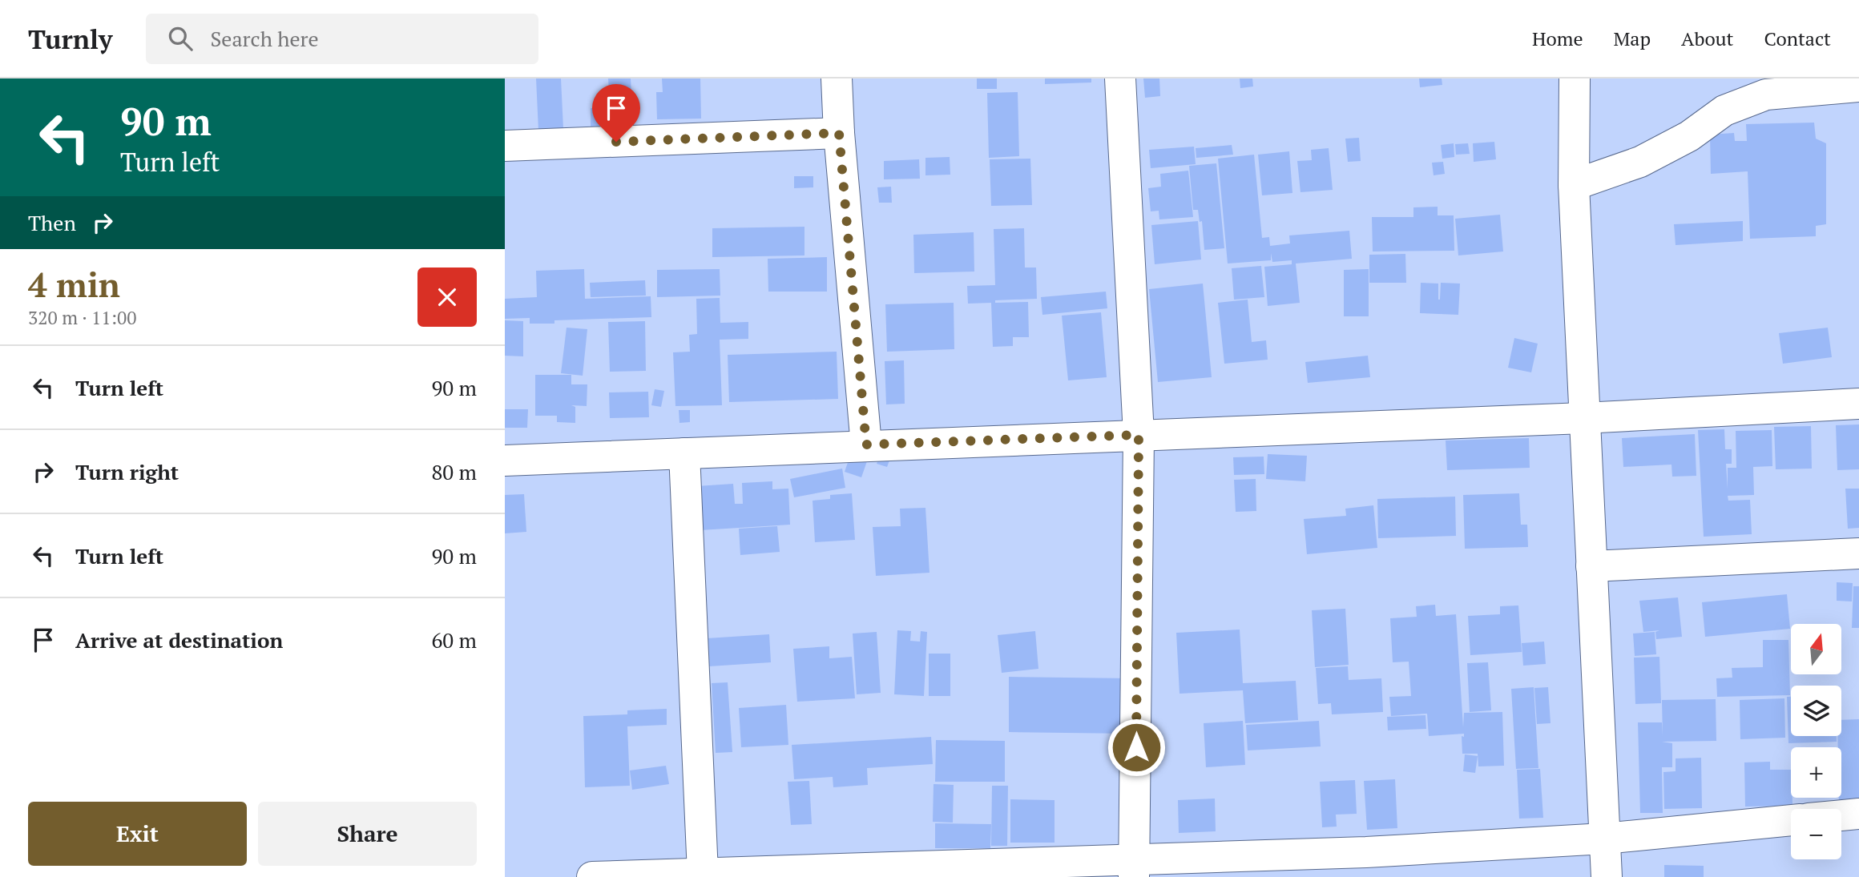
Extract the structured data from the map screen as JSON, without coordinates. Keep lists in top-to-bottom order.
{
  "north": "top",
  "page": {
    "header": "Turnly",
    "search": "Search here",
    "nav": [
      "Home",
      "Map",
      "About",
      "Contact"
    ],
    "turn": ["90 m", "Turn left"],
    "then": "Then",
    "heading": ["4 min", "320 m · 11:00"],
    "list": [
      {
        "name": "Turn left",
        "value": "90 m"
      },
      {
        "name": "Turn right",
        "value": "80 m"
      },
      {
        "name": "Turn left",
        "value": "90 m"
      },
      {
        "name": "Arrive at destination",
        "value": "60 m"
      }
    ],
    "map_buttons": ["+", "−"],
    "buttons": ["Exit", "Share"]
  }
}
